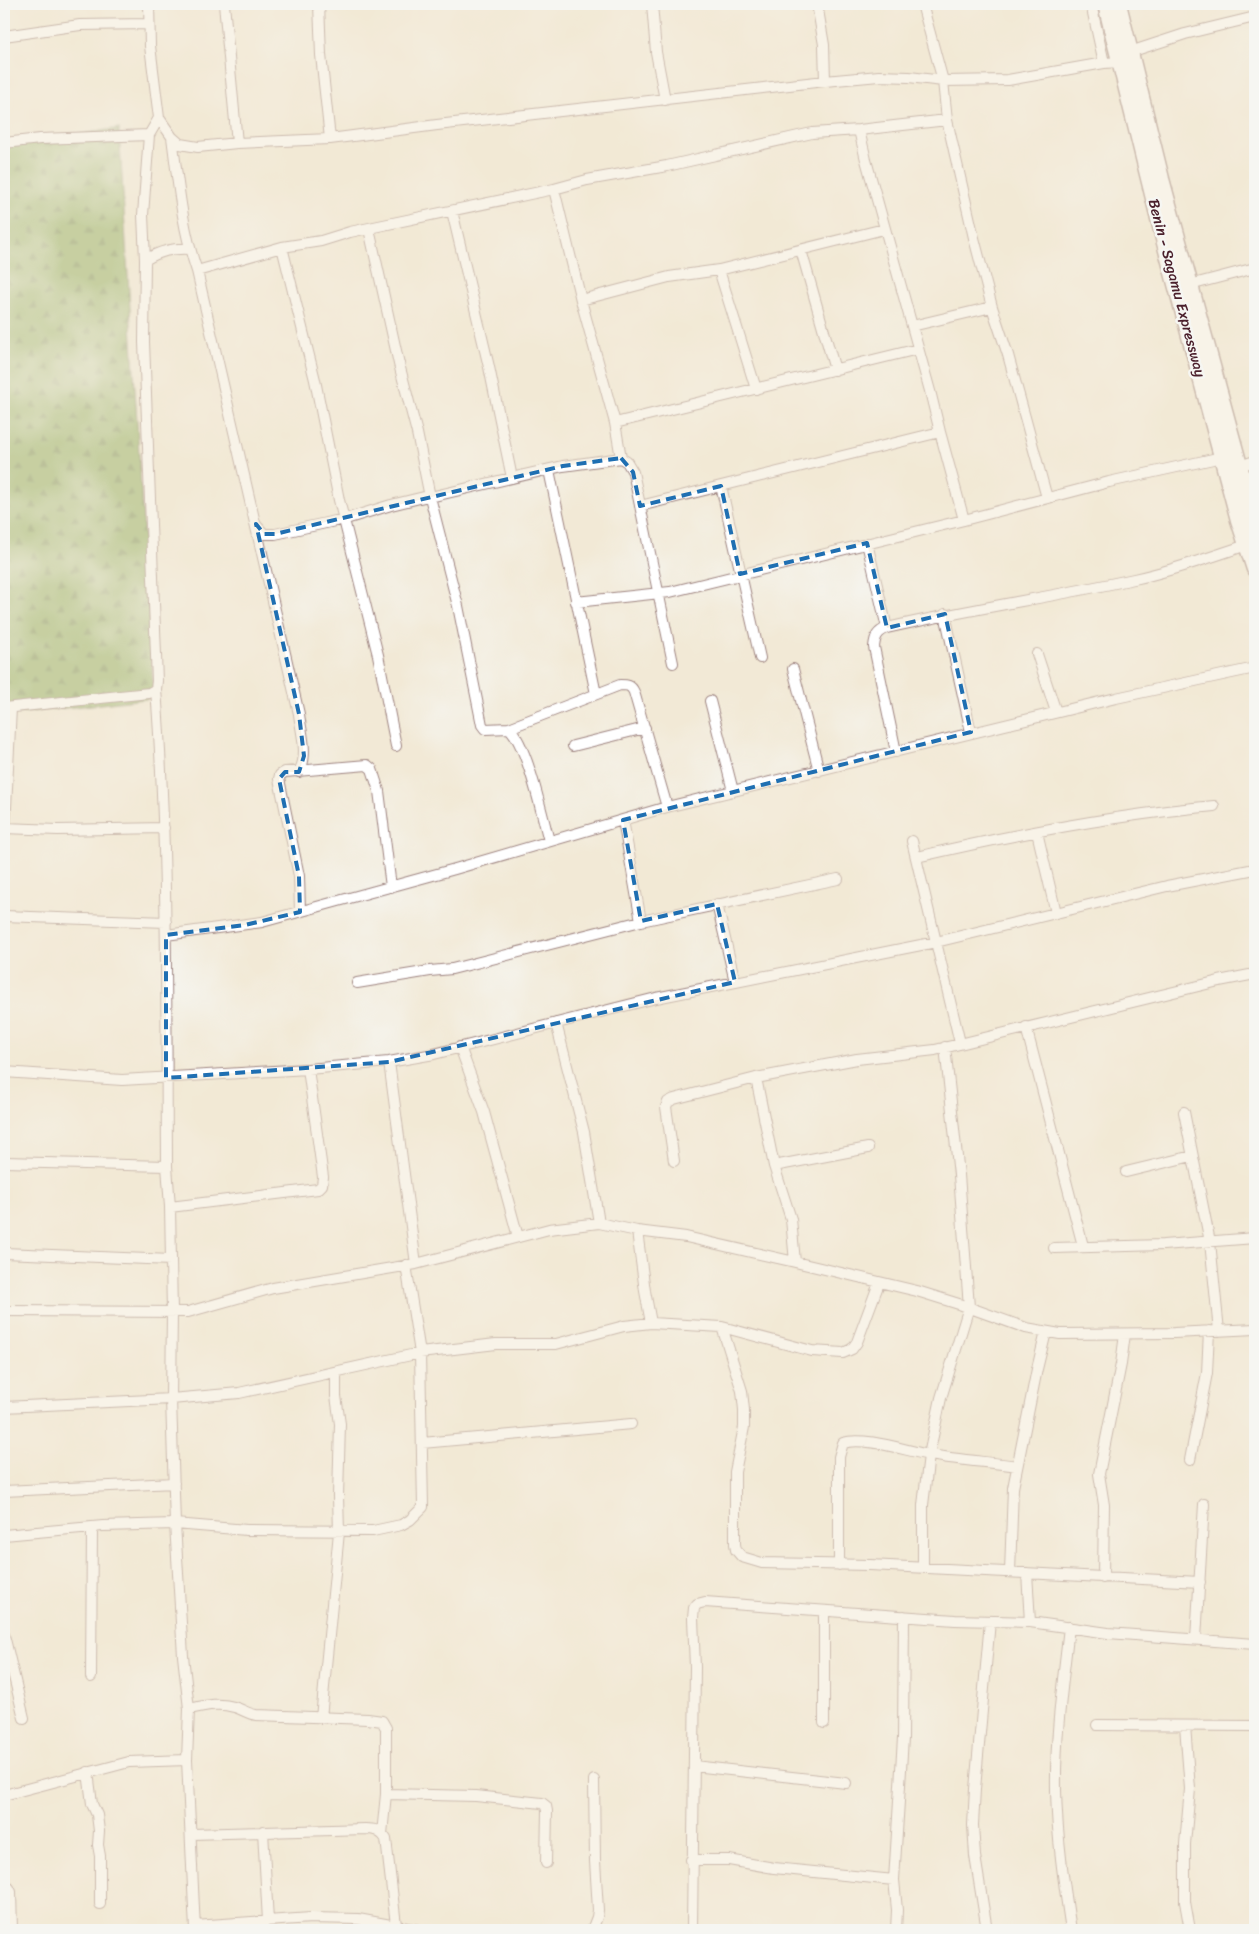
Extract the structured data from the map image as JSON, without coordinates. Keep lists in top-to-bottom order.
{
  "streets": {
    "highway": ["Benin - Sagamu Expressway"]
  }
}
